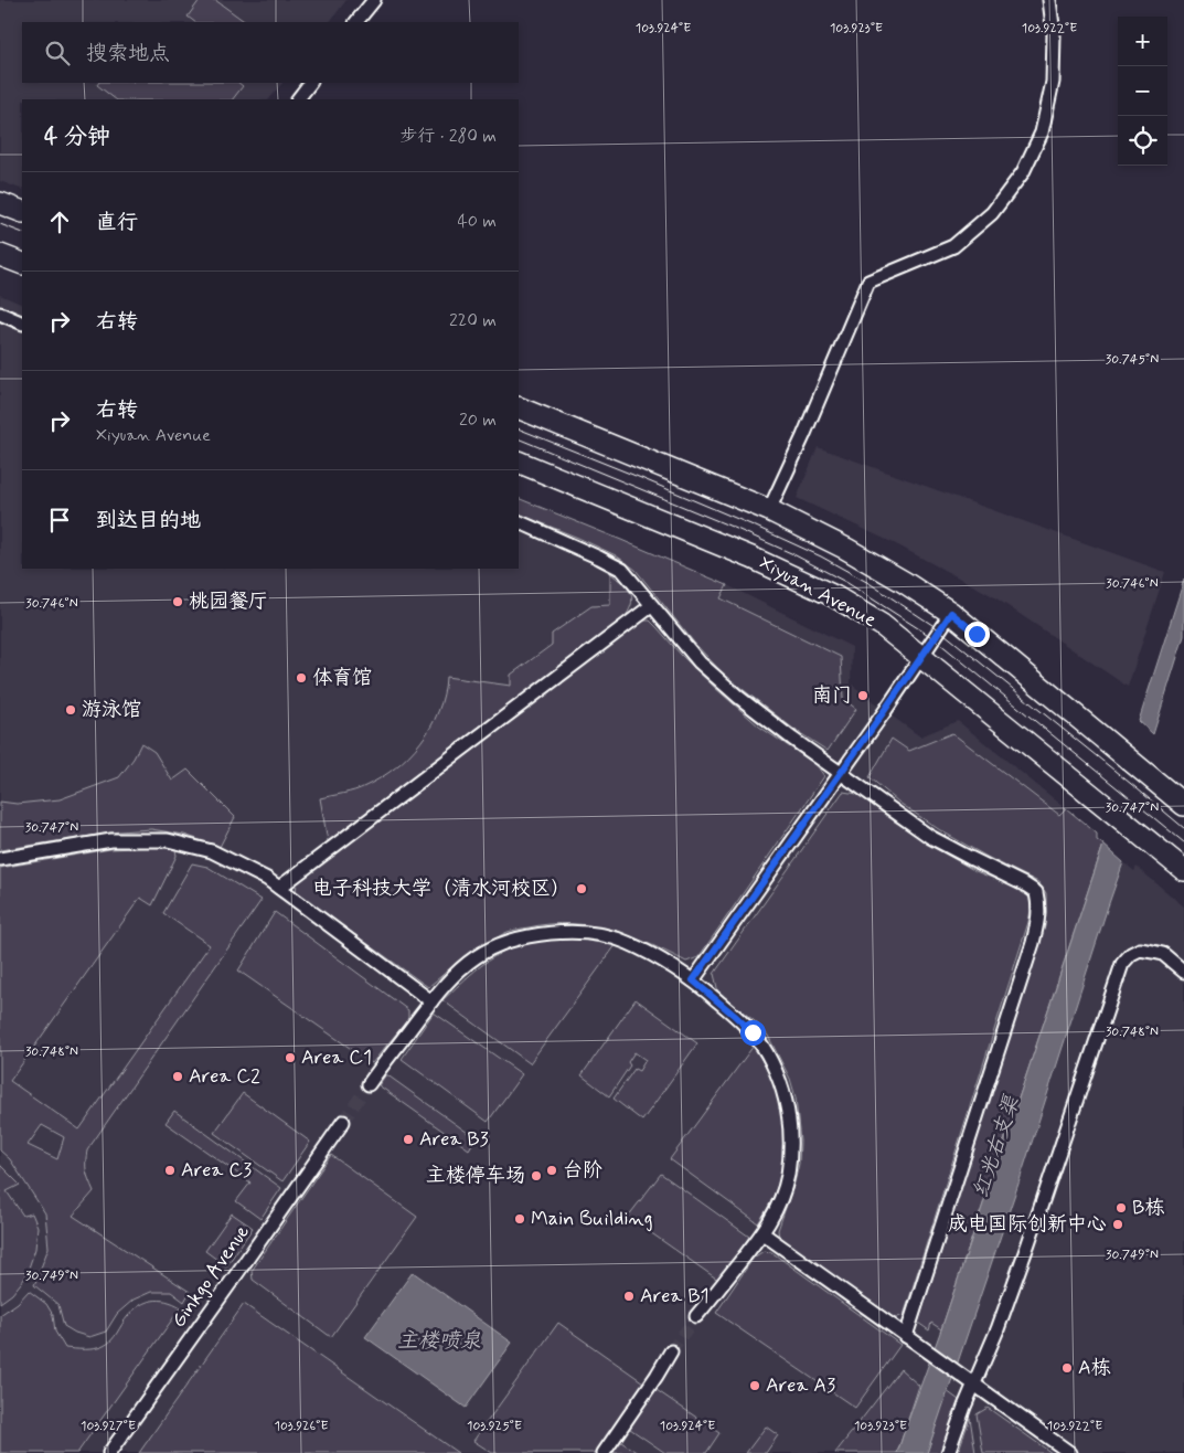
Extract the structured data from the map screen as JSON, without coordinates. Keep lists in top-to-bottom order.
{
  "streets": {
    "main road": ["Xiyuan Avenue"],
    "street": ["Ginkgo Avenue"]
  },
  "water": ["红光右支渠", "主楼喷泉"],
  "places": [
    "桃园餐厅",
    "体育馆",
    "南门",
    "游泳馆",
    "电子科技大学（清水河校区）",
    "Area C1",
    "Area C2",
    "Area B3",
    "Area C3",
    "台阶",
    "主楼停车场",
    "B栋",
    "Main Building",
    "成电国际创新中心",
    "Area B1",
    "A栋",
    "Area A3"
  ],
  "page": {
    "map_buttons": ["+", "−"],
    "search": "搜索地点",
    "heading": ["4 分钟", "步行 · 280 m"],
    "list": [
      ["直行", "40 m"],
      ["右转", "220 m"],
      ["右转", "Xiyuan Avenue", "20 m"],
      "到达目的地"
    ]
  },
  "coordinates": [
    "103.924°E",
    "103.923°E",
    "103.922°E",
    "30.745°N",
    "30.746°N",
    "30.747°N",
    "30.748°N",
    "30.749°N",
    "103.927°E",
    "103.926°E",
    "103.925°E"
  ]
}
